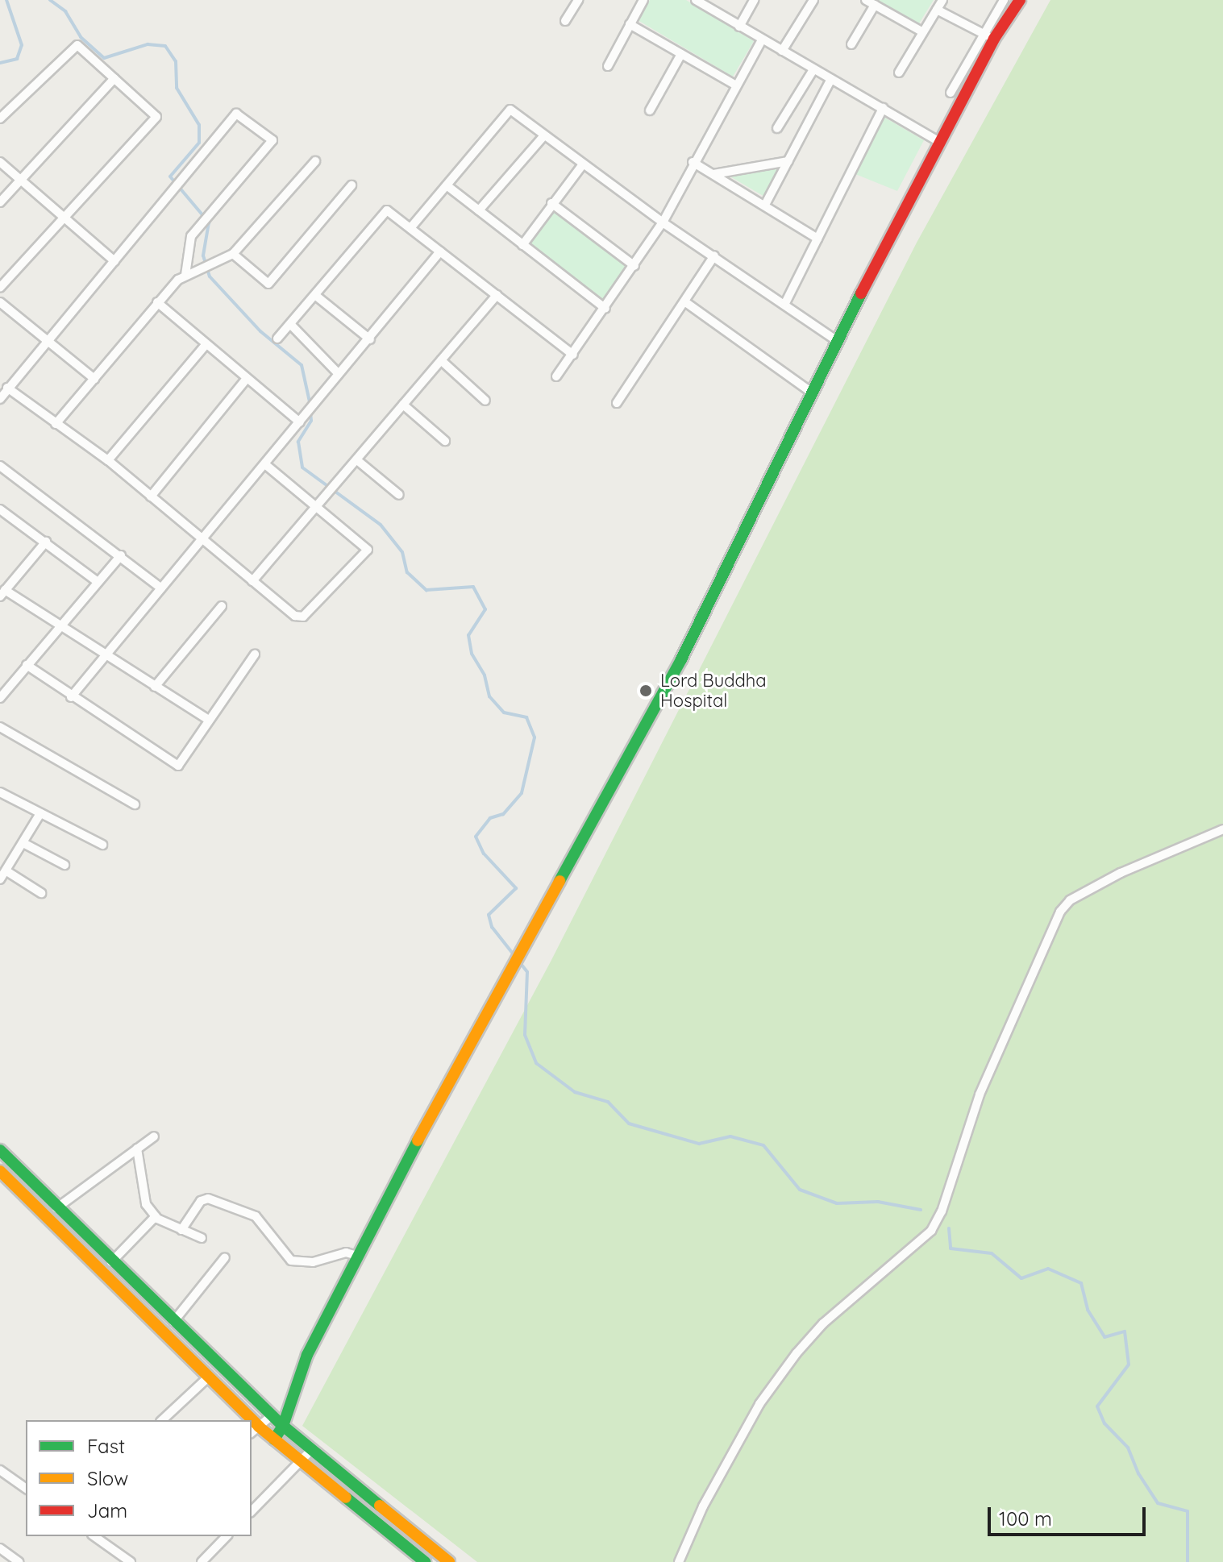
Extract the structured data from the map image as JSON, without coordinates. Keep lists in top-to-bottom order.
{
  "places": ["Lord Buddha Hospital"],
  "legend": ["Fast", "Slow", "Jam"],
  "scale_bar": "100 m"
}
